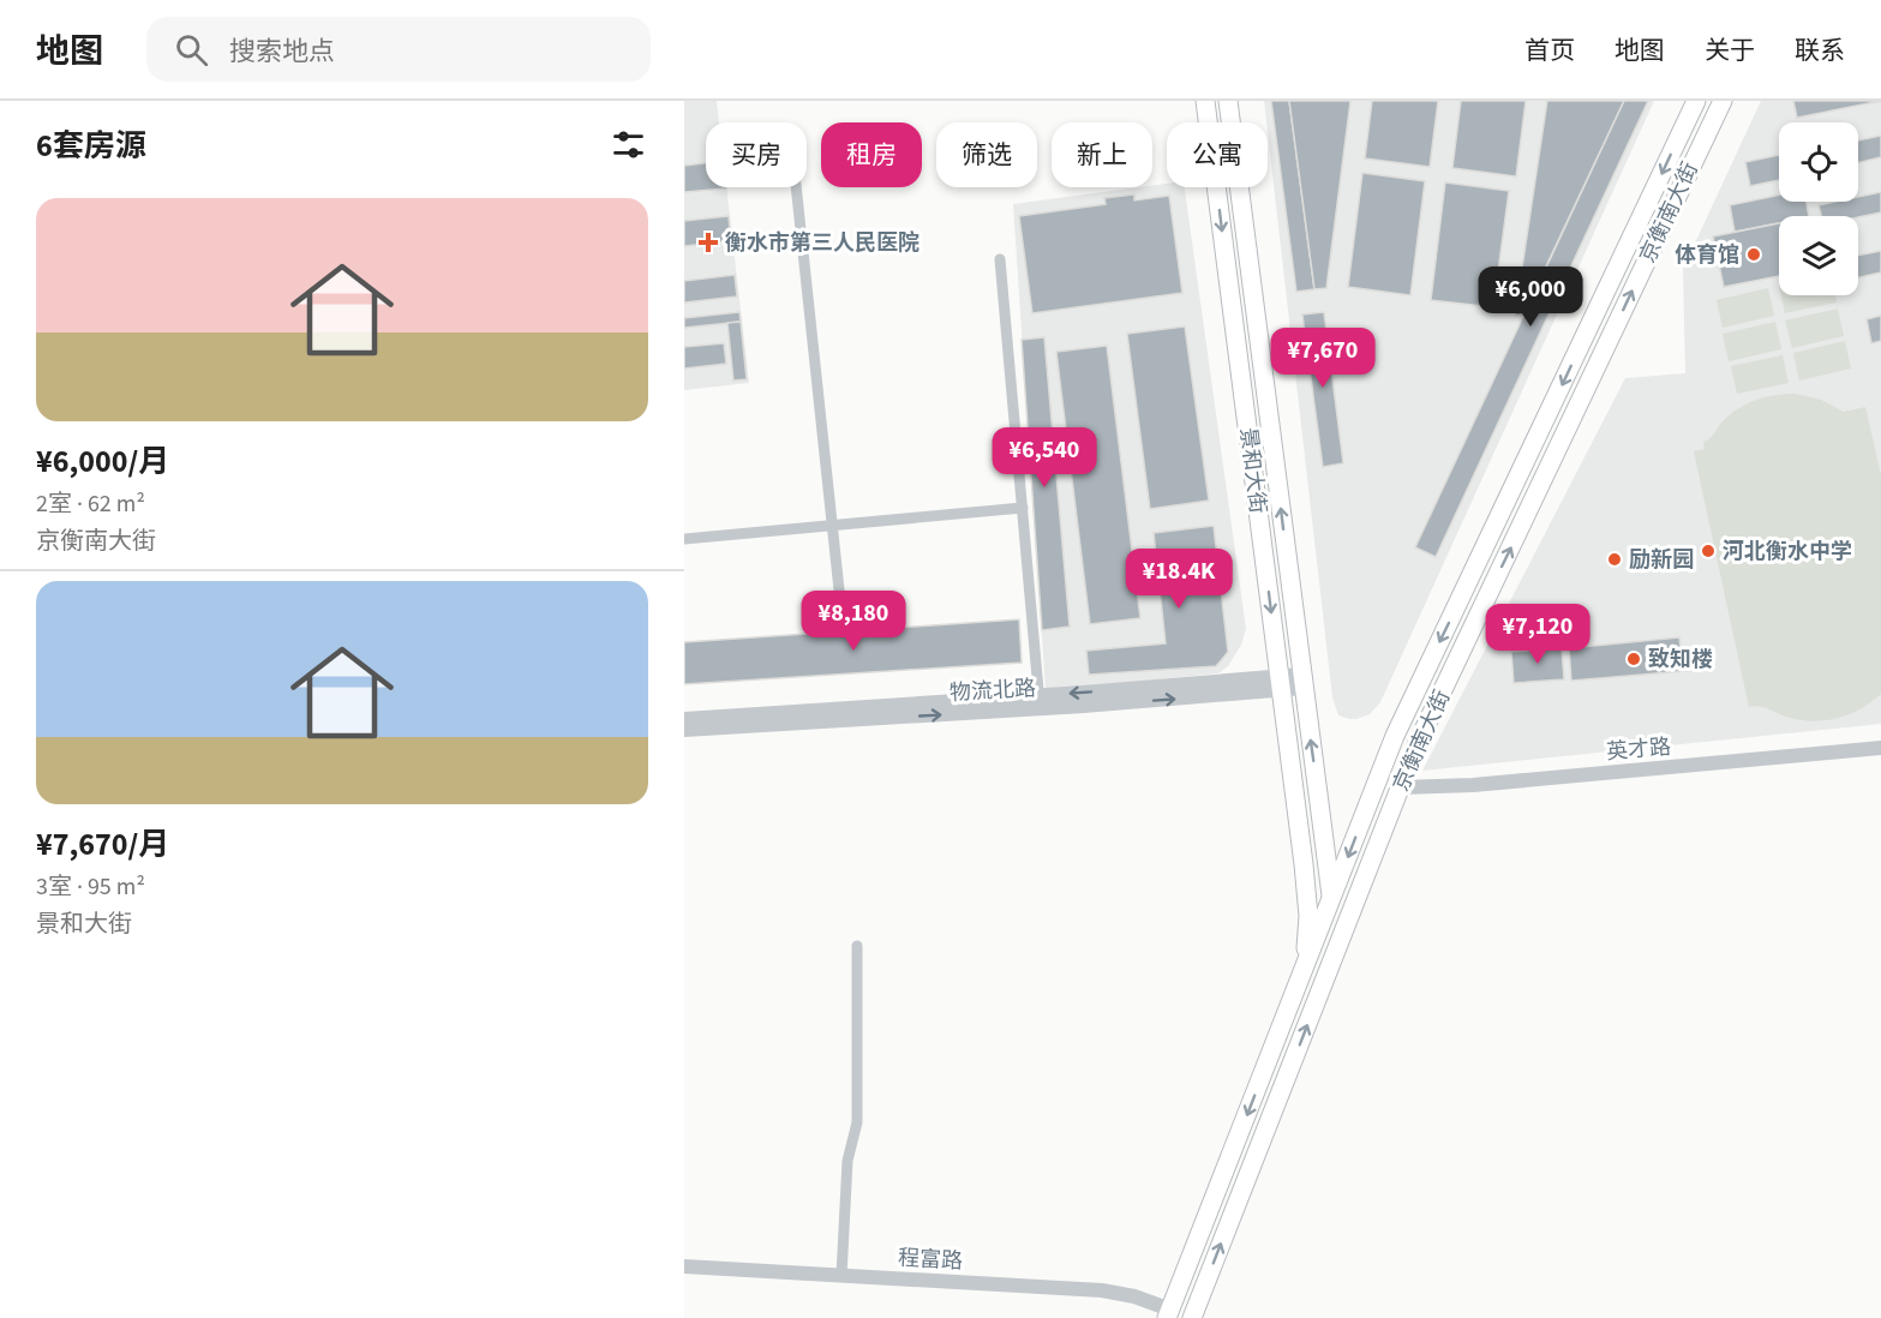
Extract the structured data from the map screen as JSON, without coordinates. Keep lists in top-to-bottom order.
{
  "streets": {
    "main road": ["京衡南大街", "景和大街"],
    "street": ["物流北路", "英才路", "程富路"]
  },
  "crossings": [
    ["京衡南大街", "景和大街"],
    ["京衡南大街", "英才路"],
    ["京衡南大街", "程富路"],
    ["景和大街", "物流北路"]
  ],
  "places": {
    "health": ["衡水市第三人民医院"],
    "other": [
      "体育馆",
      "河北衡水中学",
      "励新园",
      "致知楼"
    ]
  },
  "page": {
    "header": "地图",
    "search": "搜索地点",
    "nav": [
      "首页",
      "地图",
      "关于",
      "联系"
    ],
    "heading": "6套房源",
    "chip": [
      "买房",
      "租房",
      "筛选",
      "新上",
      "公寓"
    ],
    "list": [
      {
        "name": "¥6,000/月",
        "note": "2室 · 62 m² · 京衡南大街"
      },
      {
        "name": "¥7,670/月",
        "note": "3室 · 95 m² · 景和大街"
      }
    ],
    "price": [
      "¥6,000",
      "¥7,670",
      "¥6,540",
      "¥18.4K",
      "¥8,180",
      "¥7,120"
    ]
  }
}
